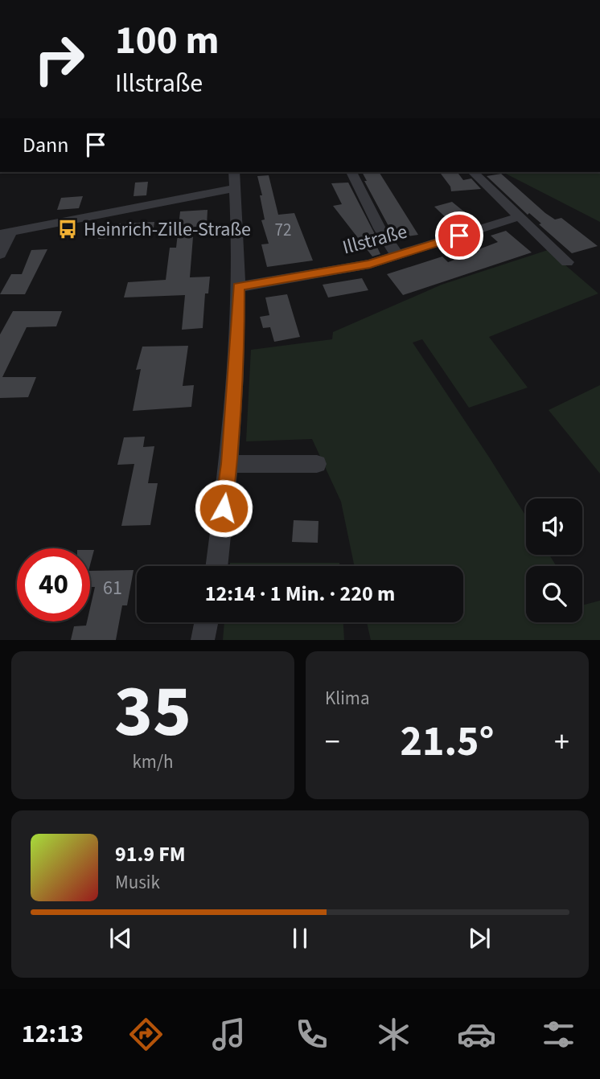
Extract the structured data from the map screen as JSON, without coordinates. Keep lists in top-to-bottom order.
{
  "streets": {
    "street": ["Illstraße"]
  },
  "places": {
    "bus stop": ["Heinrich-Zille-Straße"]
  },
  "house_numbers": ["72", "61"],
  "page": {
    "turn": ["100 m", "Illstraße"],
    "then": "Dann",
    "limit": "40",
    "trip": "12:14 · 1 Min. · 220 m",
    "tile": [
      ["35", "km/h"],
      "Klima"
    ],
    "heat": ["−", "21.5°", "+"],
    "song": ["91.9 FM", "Musik"],
    "tabs": "12:13"
  }
}
